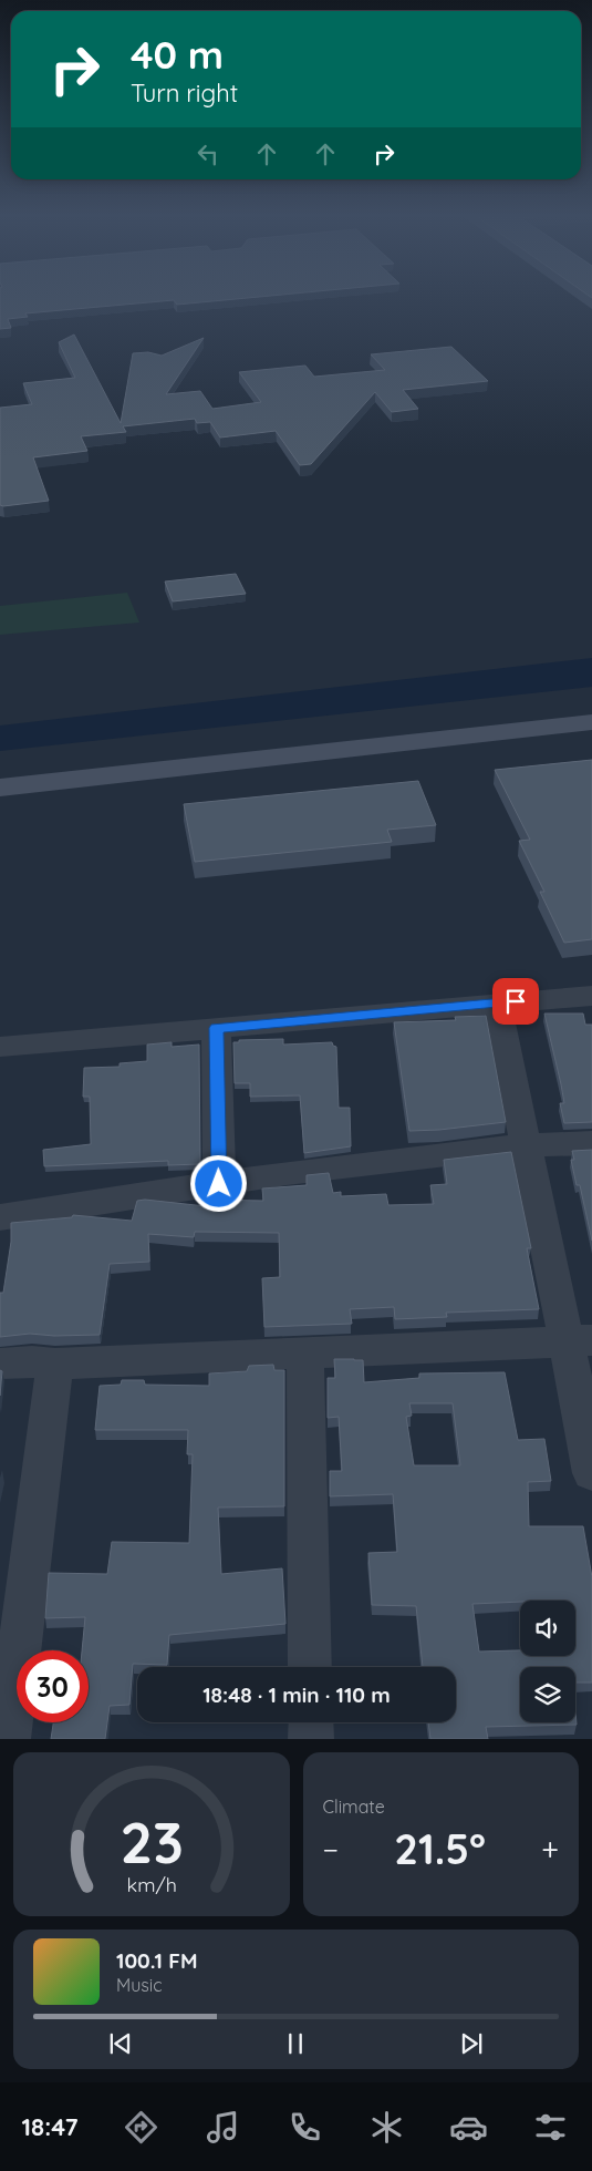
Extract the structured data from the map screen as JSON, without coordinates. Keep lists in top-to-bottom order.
{
  "page": {
    "turn": ["40 m", "Turn right"],
    "limit": "30",
    "trip": "18:48 · 1 min · 110 m",
    "tile": "Climate",
    "heat": ["−", "21.5°", "+"],
    "song": ["100.1 FM", "Music"],
    "tabs": "18:47",
    "gauge": ["23", "km/h"]
  }
}
